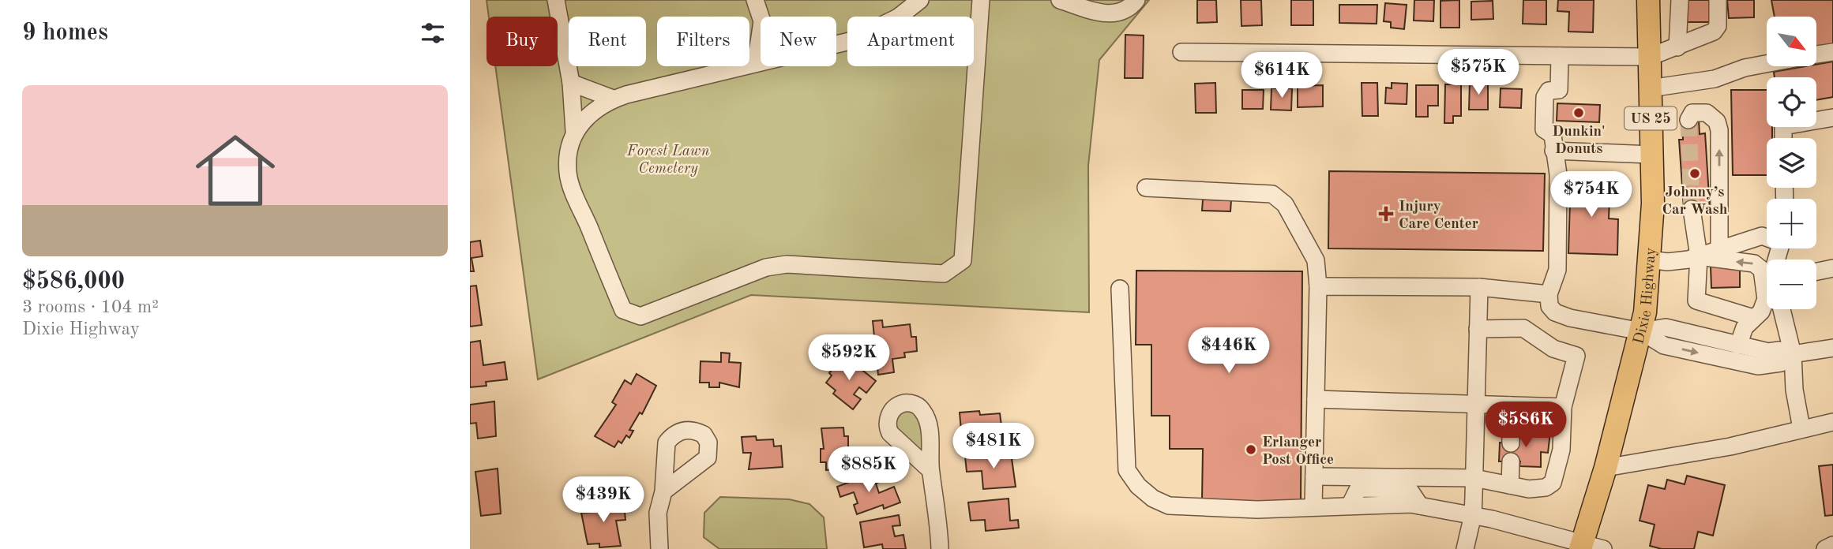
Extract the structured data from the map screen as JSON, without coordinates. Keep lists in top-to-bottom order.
{
  "streets": {
    "main road": ["US 25", "Dixie Highway"]
  },
  "parks": ["Forest Lawn Cemetery"],
  "places": {
    "other": ["Dunkin' Donuts", "Johnny’s Car Wash", "Erlanger Post Office"],
    "health": ["Injury Care Center"]
  },
  "north": "bottom right",
  "page": {
    "heading": "9 homes",
    "map_buttons": ["+", "−"],
    "chip": [
      "Buy",
      "Rent",
      "Filters",
      "New",
      "Apartment"
    ],
    "price": [
      "$575K",
      "$614K",
      "$754K",
      "$446K",
      "$592K",
      "$586K",
      "$481K",
      "$885K",
      "$439K"
    ],
    "list": [
      {
        "name": "$586,000",
        "note": "3 rooms · 104 m² · Dixie Highway"
      }
    ]
  }
}
